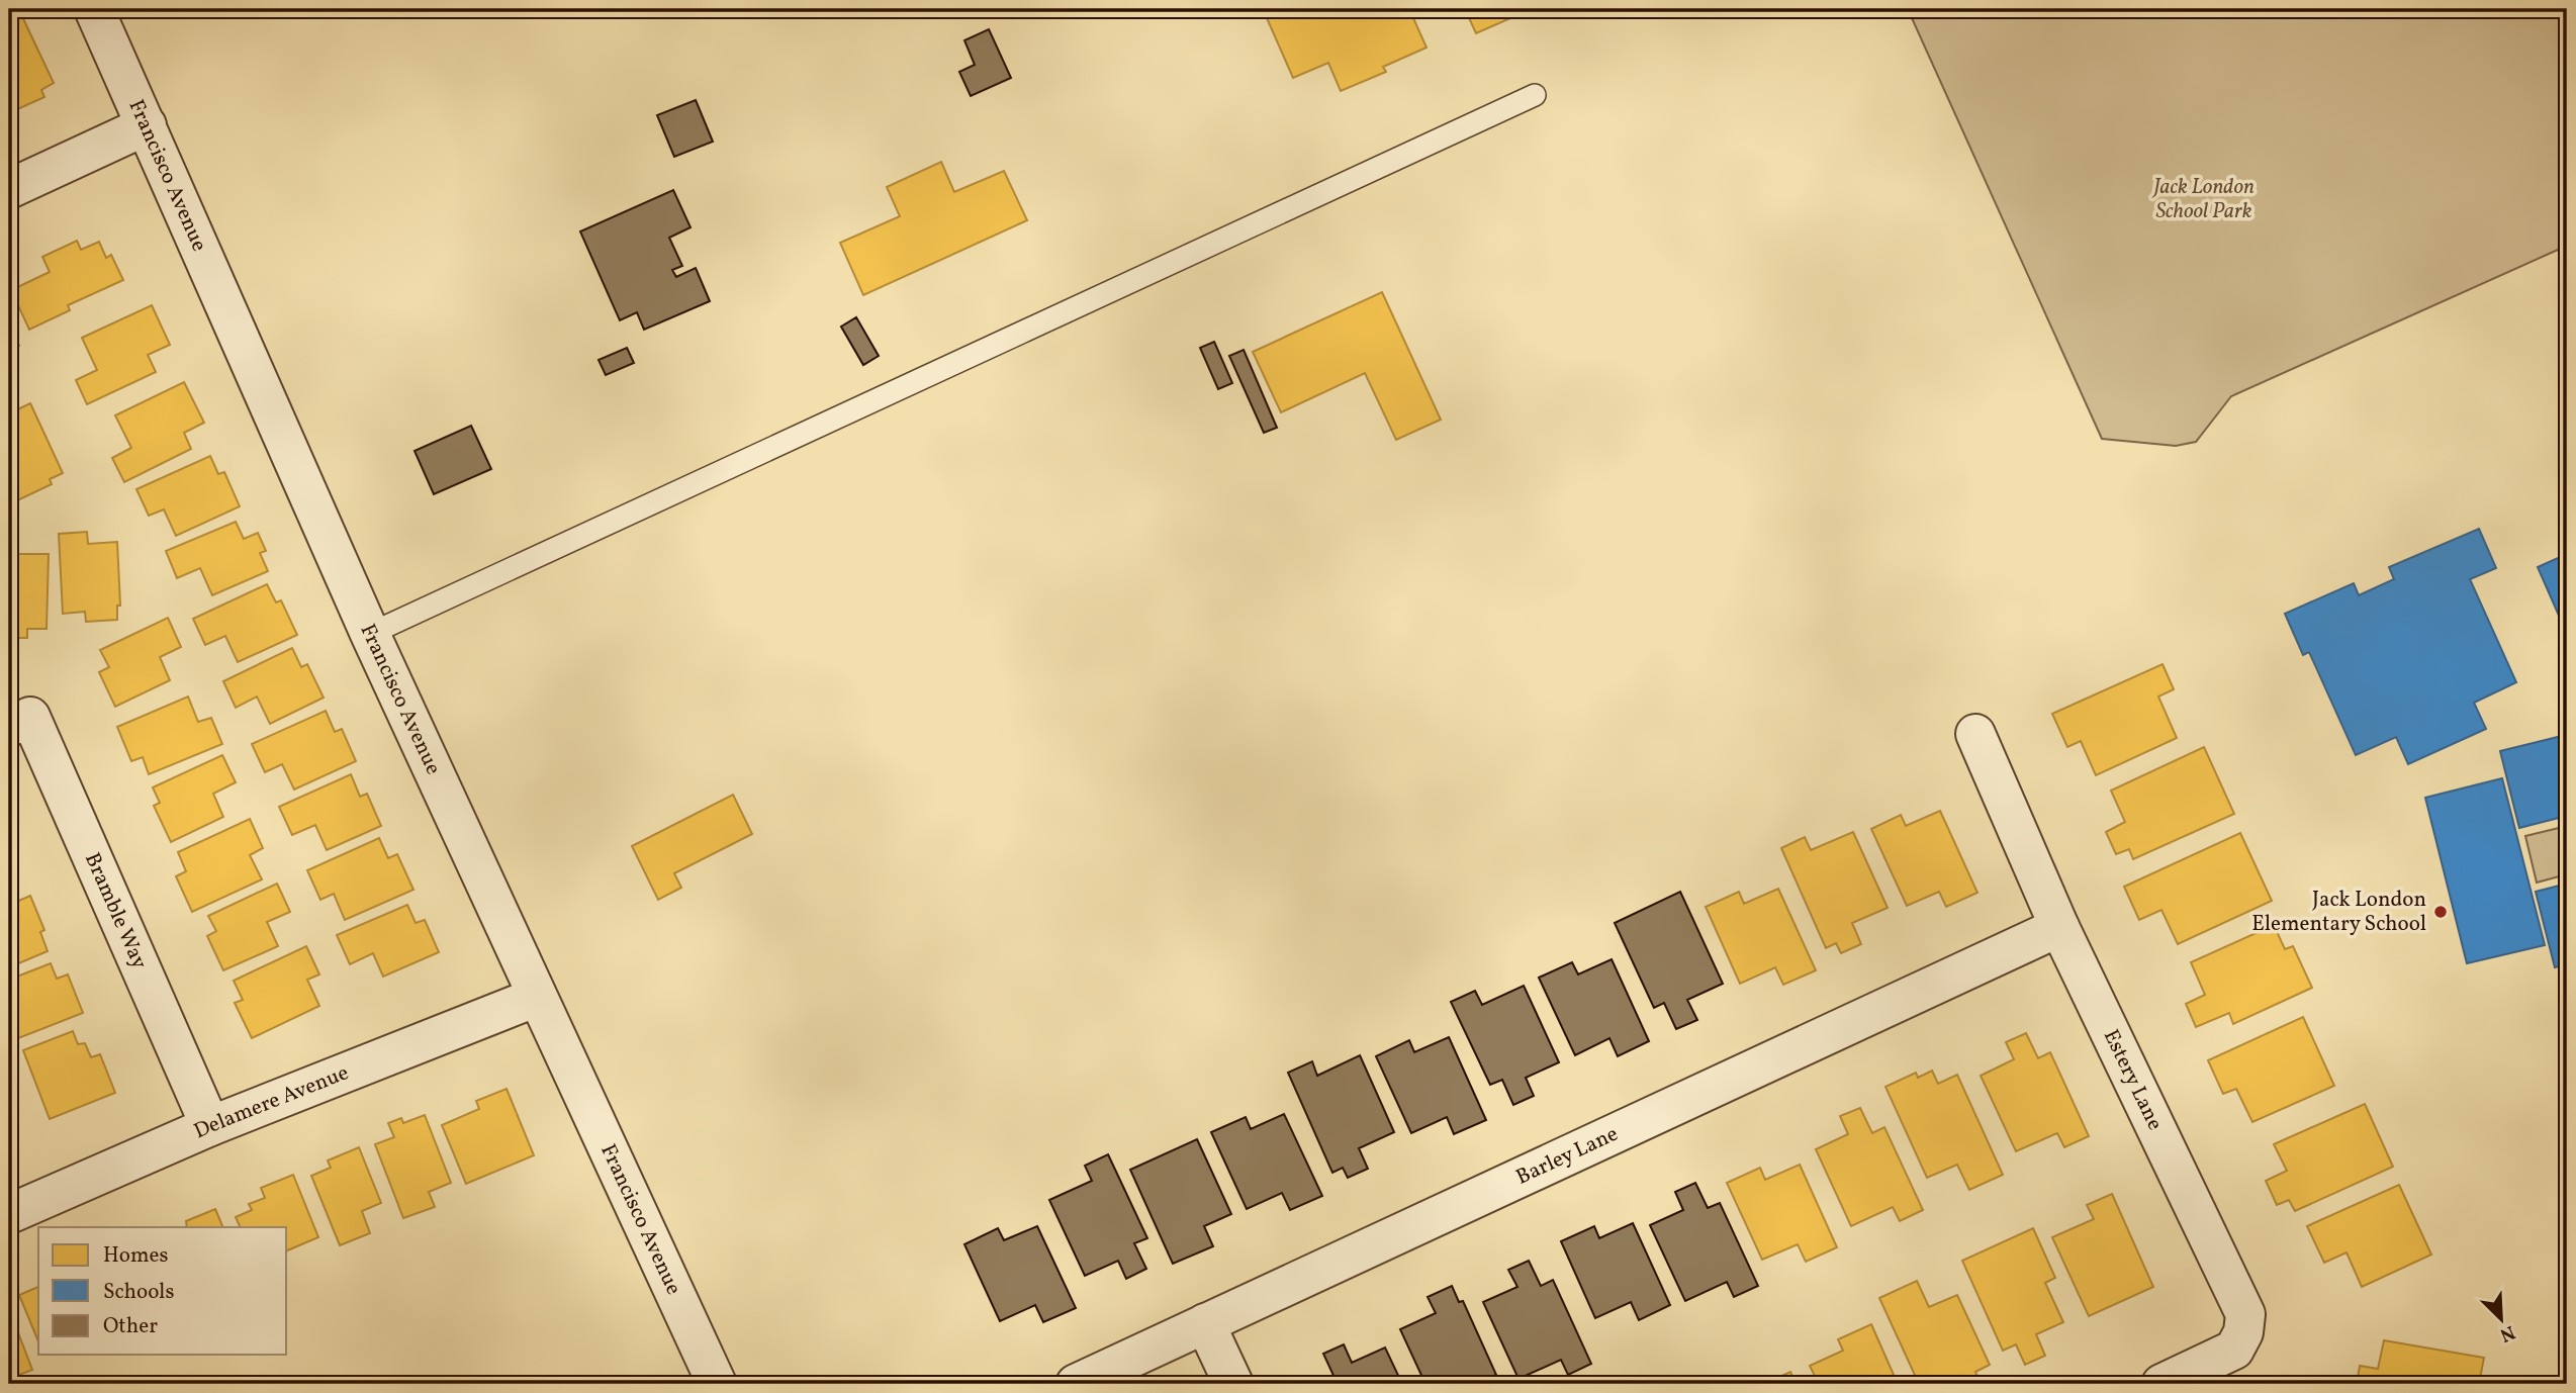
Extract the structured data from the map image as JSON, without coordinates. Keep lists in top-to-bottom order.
{
  "streets": {
    "street": [
      "Francisco Avenue",
      "Bramble Way",
      "Estery Lane",
      "Delamere Avenue",
      "Barley Lane"
    ]
  },
  "crossings": [
    ["Francisco Avenue", "Delamere Avenue"],
    ["Bramble Way", "Delamere Avenue"],
    ["Estery Lane", "Barley Lane"]
  ],
  "parks": ["Jack London School Park"],
  "places": ["Jack London Elementary School"],
  "legend": ["Homes", "Schools", "Other"],
  "north": "bottom right"
}
